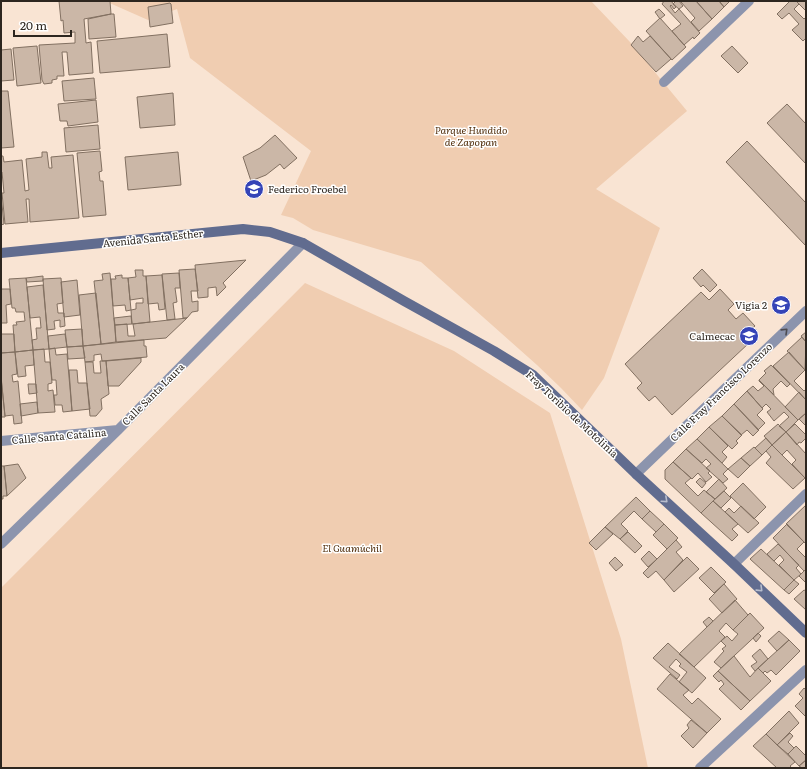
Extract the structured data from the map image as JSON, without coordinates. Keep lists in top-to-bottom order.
{
  "streets": {
    "street": [
      "Avenida Santa Esther",
      "Calle Fray Francisco Lorenzo",
      "Calle Santa Laura",
      "Fray Toribio de Motolinía",
      "Calle Santa Catalina"
    ]
  },
  "crossings": [
    ["Avenida Santa Esther", "Calle Santa Laura"],
    ["Avenida Santa Esther", "Fray Toribio de Motolinía"],
    ["Calle Fray Francisco Lorenzo", "Fray Toribio de Motolinía"],
    ["Calle Santa Laura", "Fray Toribio de Motolinía"],
    ["Calle Santa Laura", "Calle Santa Catalina"]
  ],
  "one_way": ["Calle Fray Francisco Lorenzo", "Fray Toribio de Motolinía"],
  "parks": ["Parque Hundido de Zapopan", "El Guamúchil"],
  "places": {
    "school or university": ["Federico Froebel", "Vigia 2", "Calmecac"]
  },
  "scale_bar": "20 m"
}
